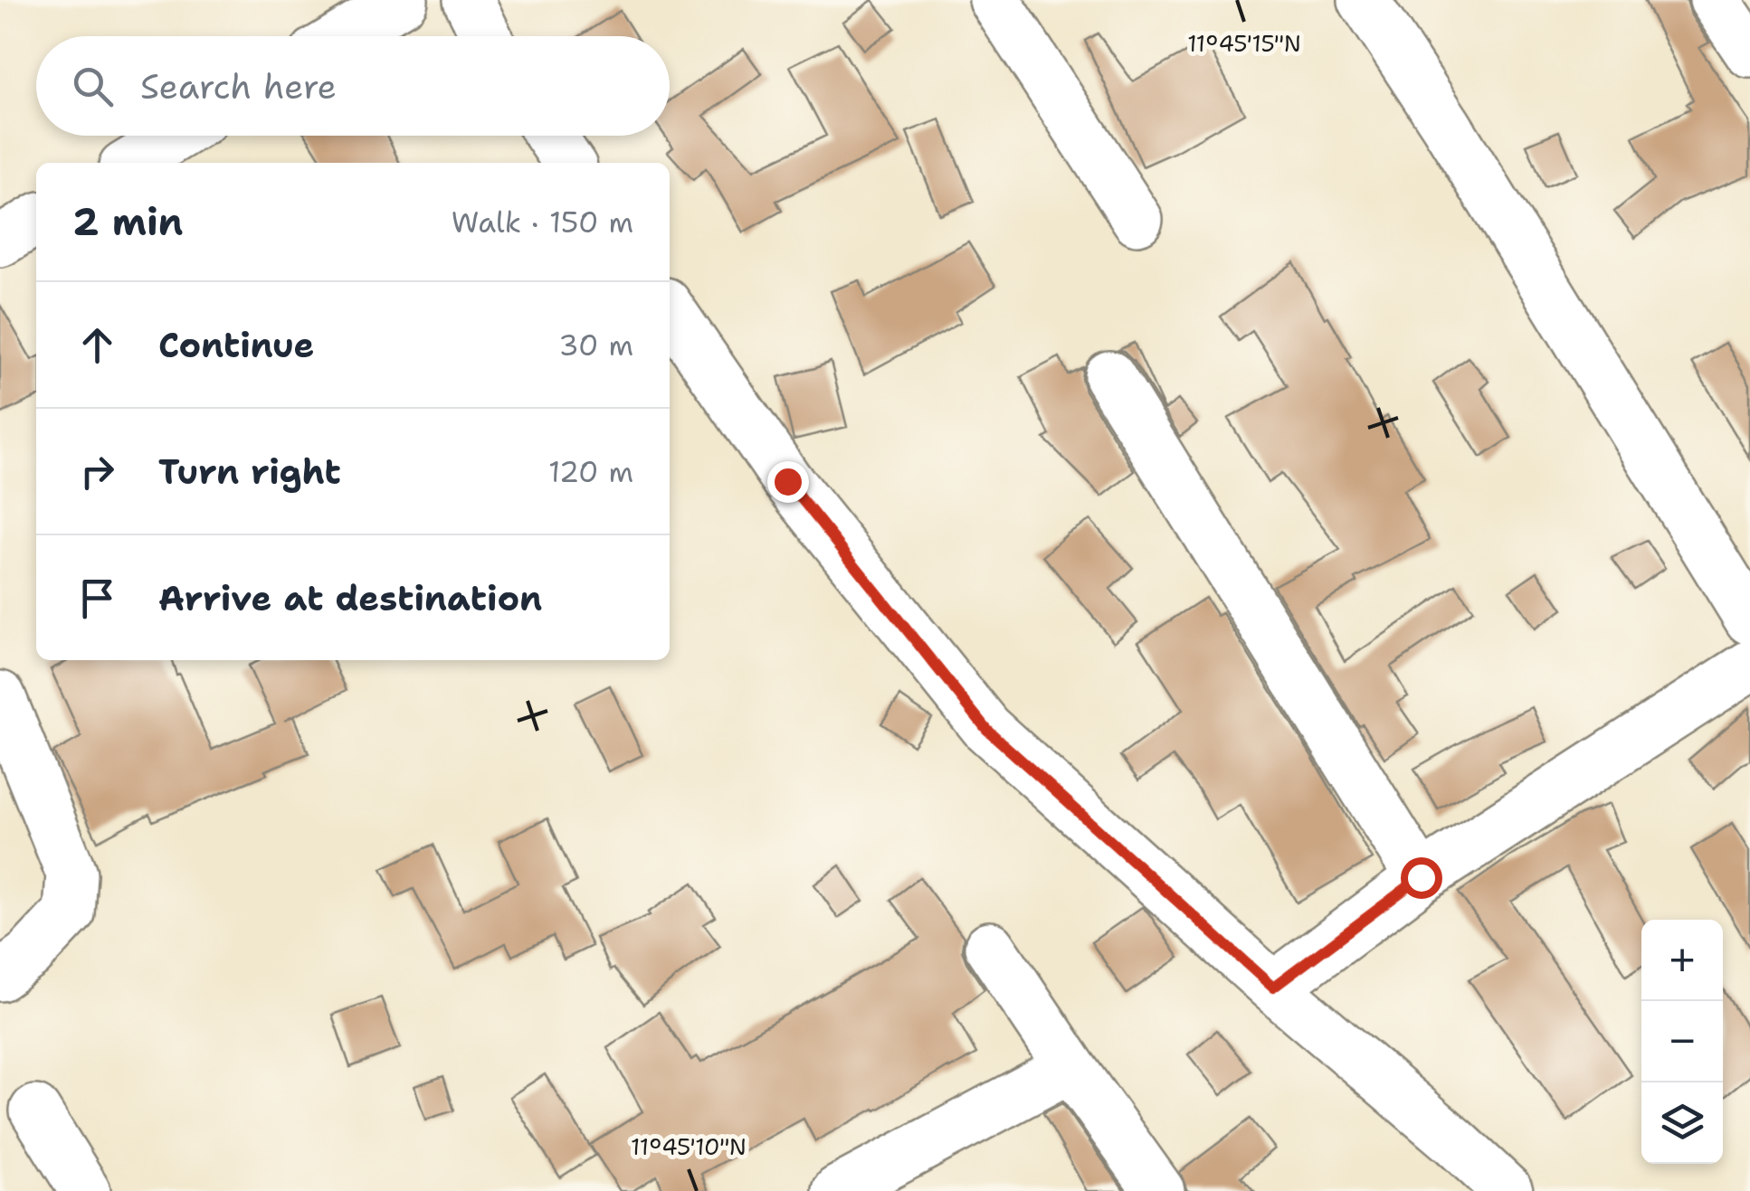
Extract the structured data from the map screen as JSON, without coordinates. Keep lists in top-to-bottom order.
{
  "page": {
    "search": "Search here",
    "heading": ["2 min", "Walk · 150 m"],
    "list": [
      ["Continue", "30 m"],
      ["Turn right", "120 m"],
      "Arrive at destination"
    ],
    "map_buttons": ["+", "−"]
  },
  "coordinates": ["11°45'15\"N", "11°45'10\"N"]
}
